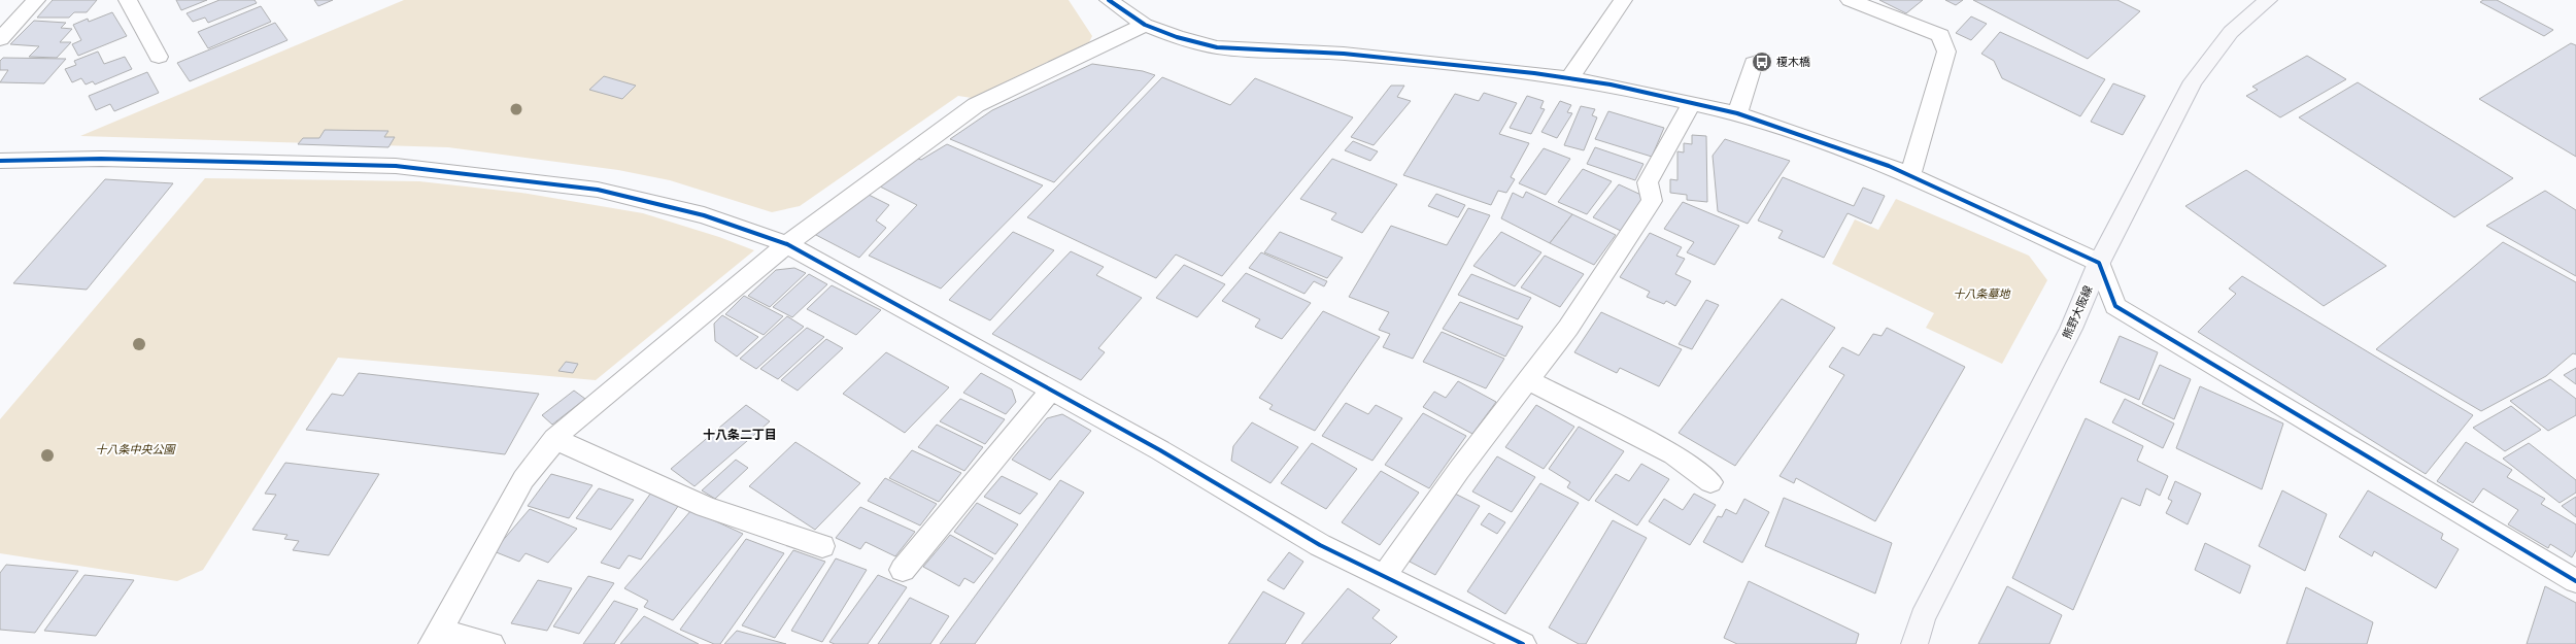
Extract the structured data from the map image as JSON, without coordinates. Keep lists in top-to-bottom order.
{
  "streets": {
    "main road": ["熊野大阪線"]
  },
  "districts": ["十八条二丁目"],
  "parks": ["十八条墓地", "十八条中央公園"],
  "places": {
    "bus stop": ["榎木橋"]
  }
}
